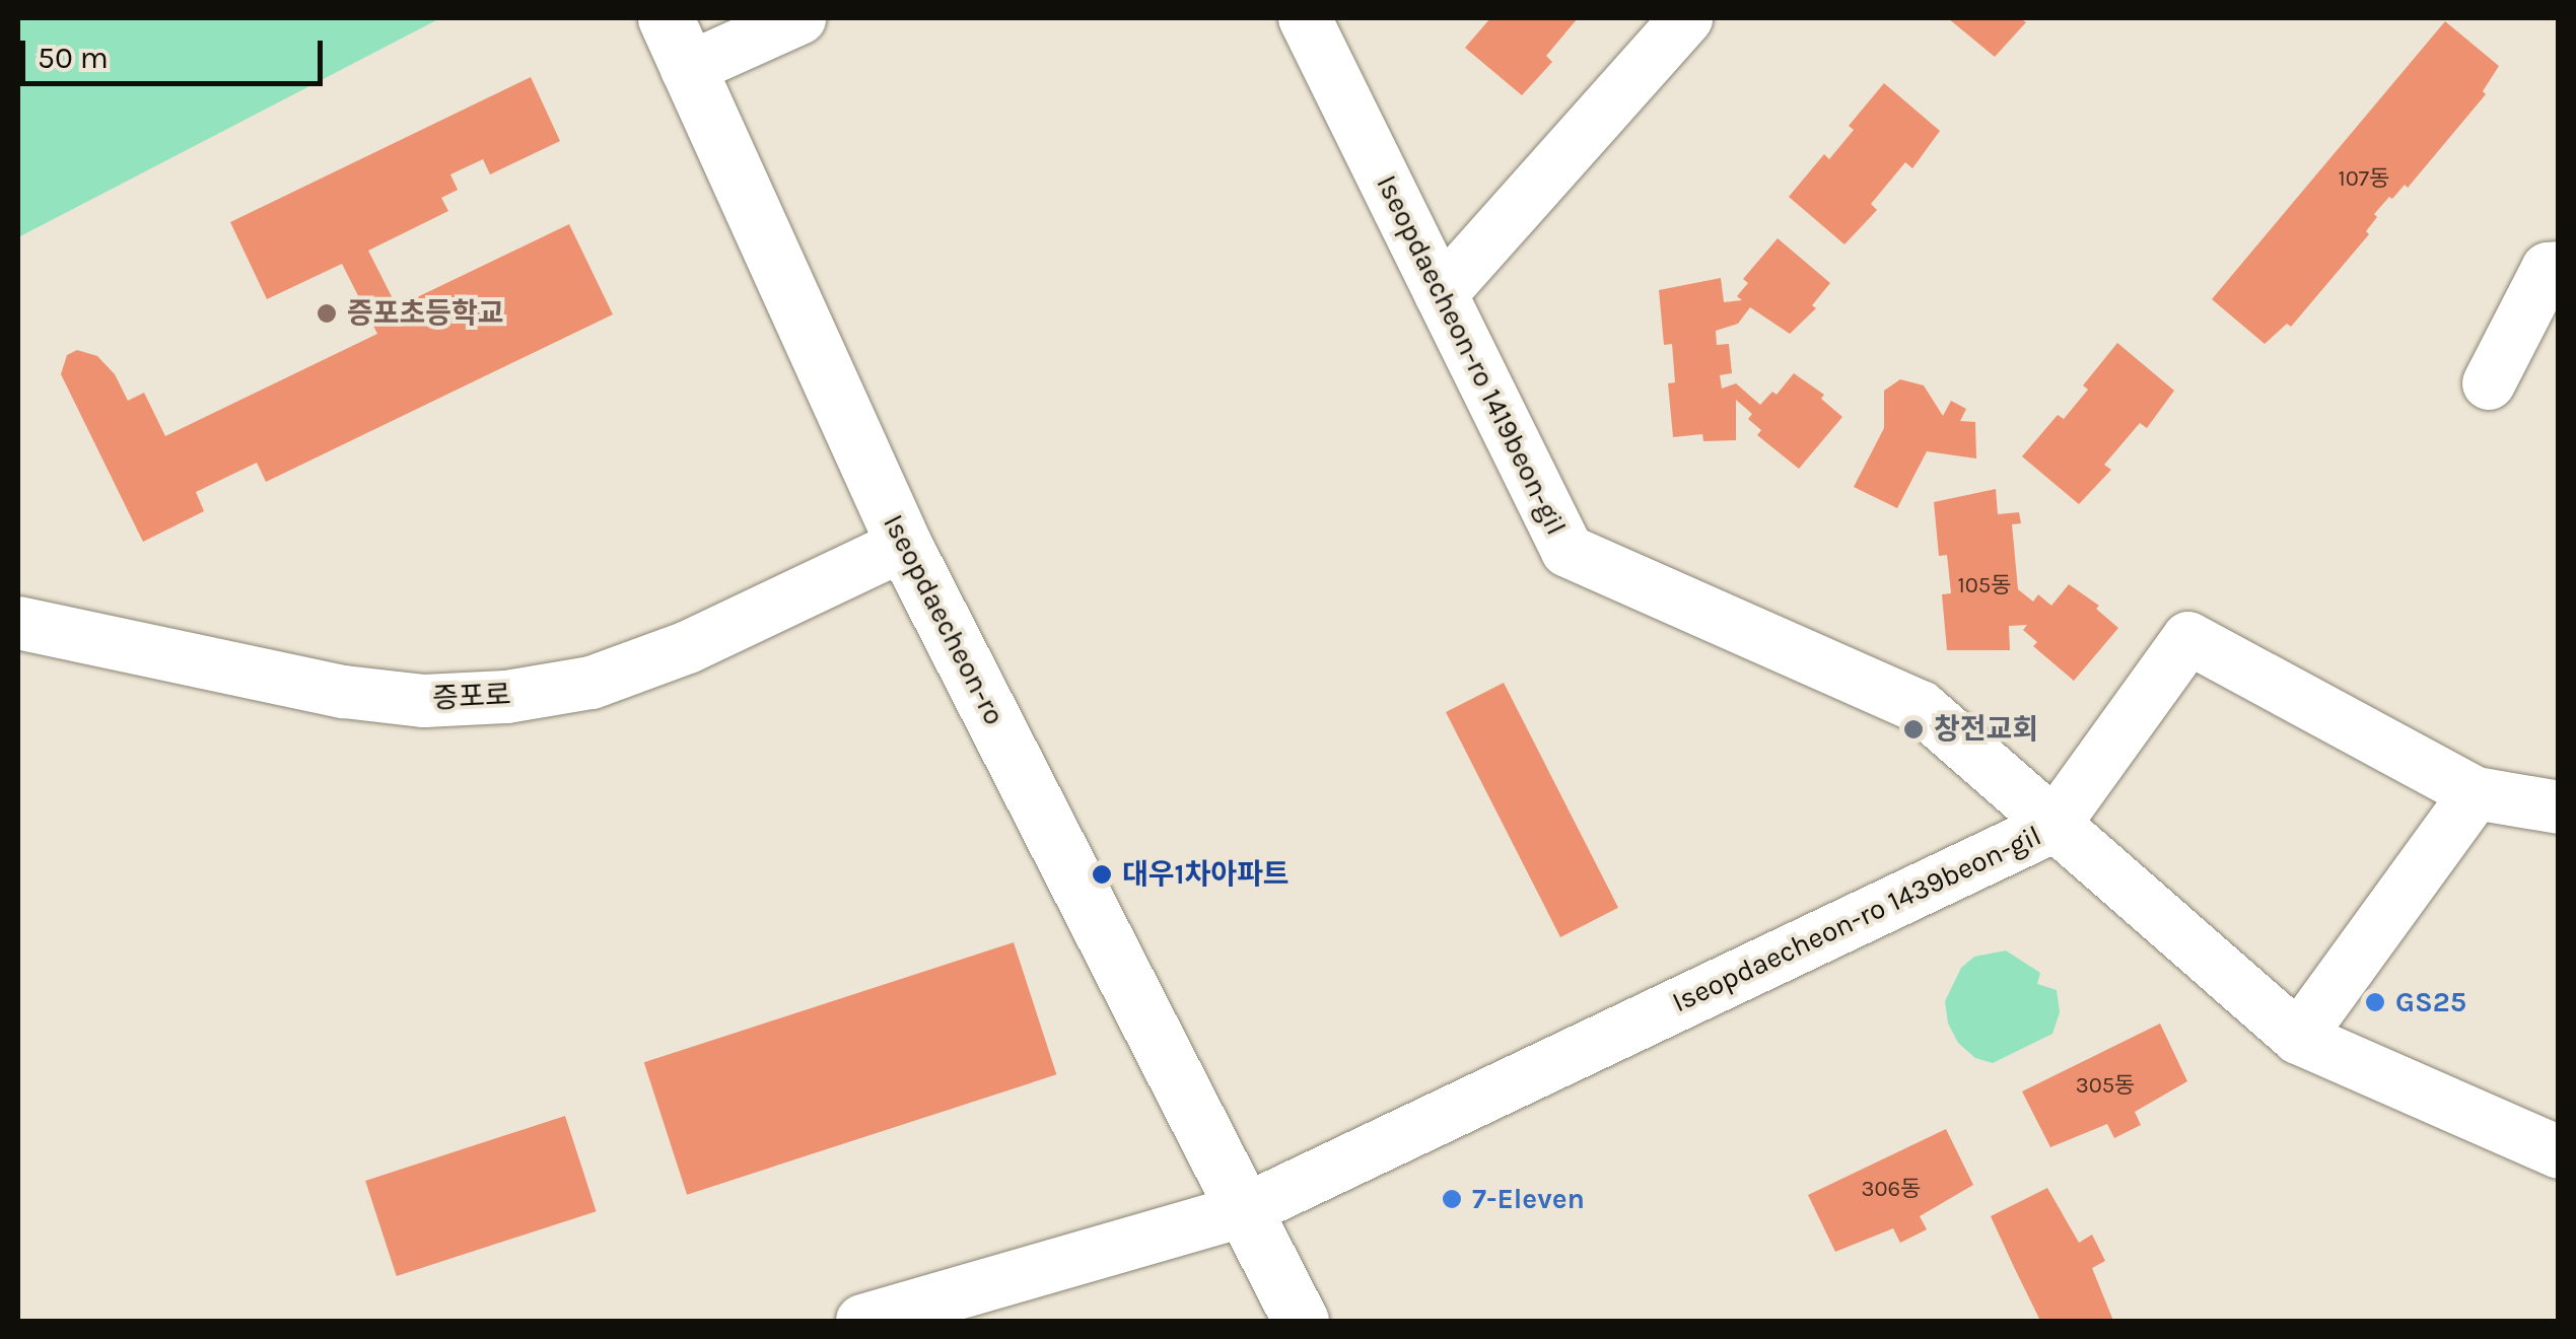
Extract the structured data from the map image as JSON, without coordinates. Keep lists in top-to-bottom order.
{
  "streets": {
    "main road": ["Iseopdaecheon-ro"],
    "street": ["Iseopdaecheon-ro 1419beon-gil", "증포로", "Iseopdaecheon-ro 1439beon-gil"]
  },
  "crossings": [
    ["Iseopdaecheon-ro 1419beon-gil", "Iseopdaecheon-ro 1439beon-gil"],
    ["Iseopdaecheon-ro", "증포로"],
    ["Iseopdaecheon-ro", "Iseopdaecheon-ro 1439beon-gil"]
  ],
  "places": [
    "증포초등학교",
    "창전교회",
    "대우1차아파트",
    "GS25",
    "7-Eleven"
  ],
  "house_numbers": [
    "107동",
    "105동",
    "305동",
    "306동"
  ],
  "scale_bar": "50 m"
}
